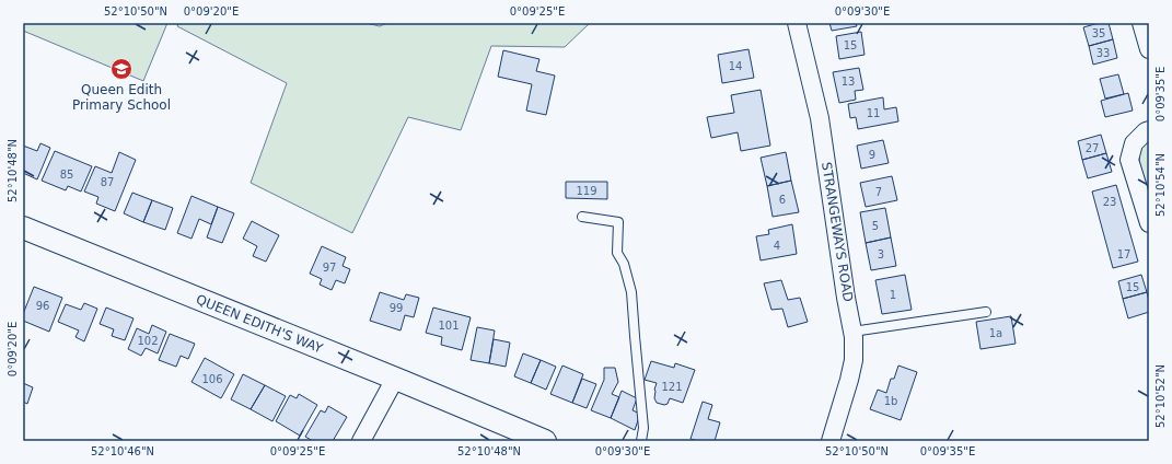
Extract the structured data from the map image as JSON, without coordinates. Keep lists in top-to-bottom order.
{
  "streets": {
    "street": ["STRANGEWAYS ROAD", "QUEEN EDITH'S WAY"]
  },
  "places": {
    "school or university": ["Queen Edith Primary School"]
  },
  "house_numbers": [
    "35",
    "15",
    "33",
    "14",
    "13",
    "11",
    "27",
    "9",
    "85",
    "87",
    "119",
    "7",
    "6",
    "23",
    "5",
    "4",
    "3",
    "17",
    "97",
    "15",
    "1",
    "96",
    "99",
    "101",
    "1a",
    "102",
    "106",
    "121",
    "1b"
  ],
  "coordinates": [
    "52°10'50\"N",
    "0°09'20\"E",
    "0°09'25\"E",
    "0°09'30\"E",
    "0°09'35\"E",
    "52°10'48\"N",
    "52°10'54\"N",
    "52°10'52\"N",
    "52°10'46\"N"
  ]
}
